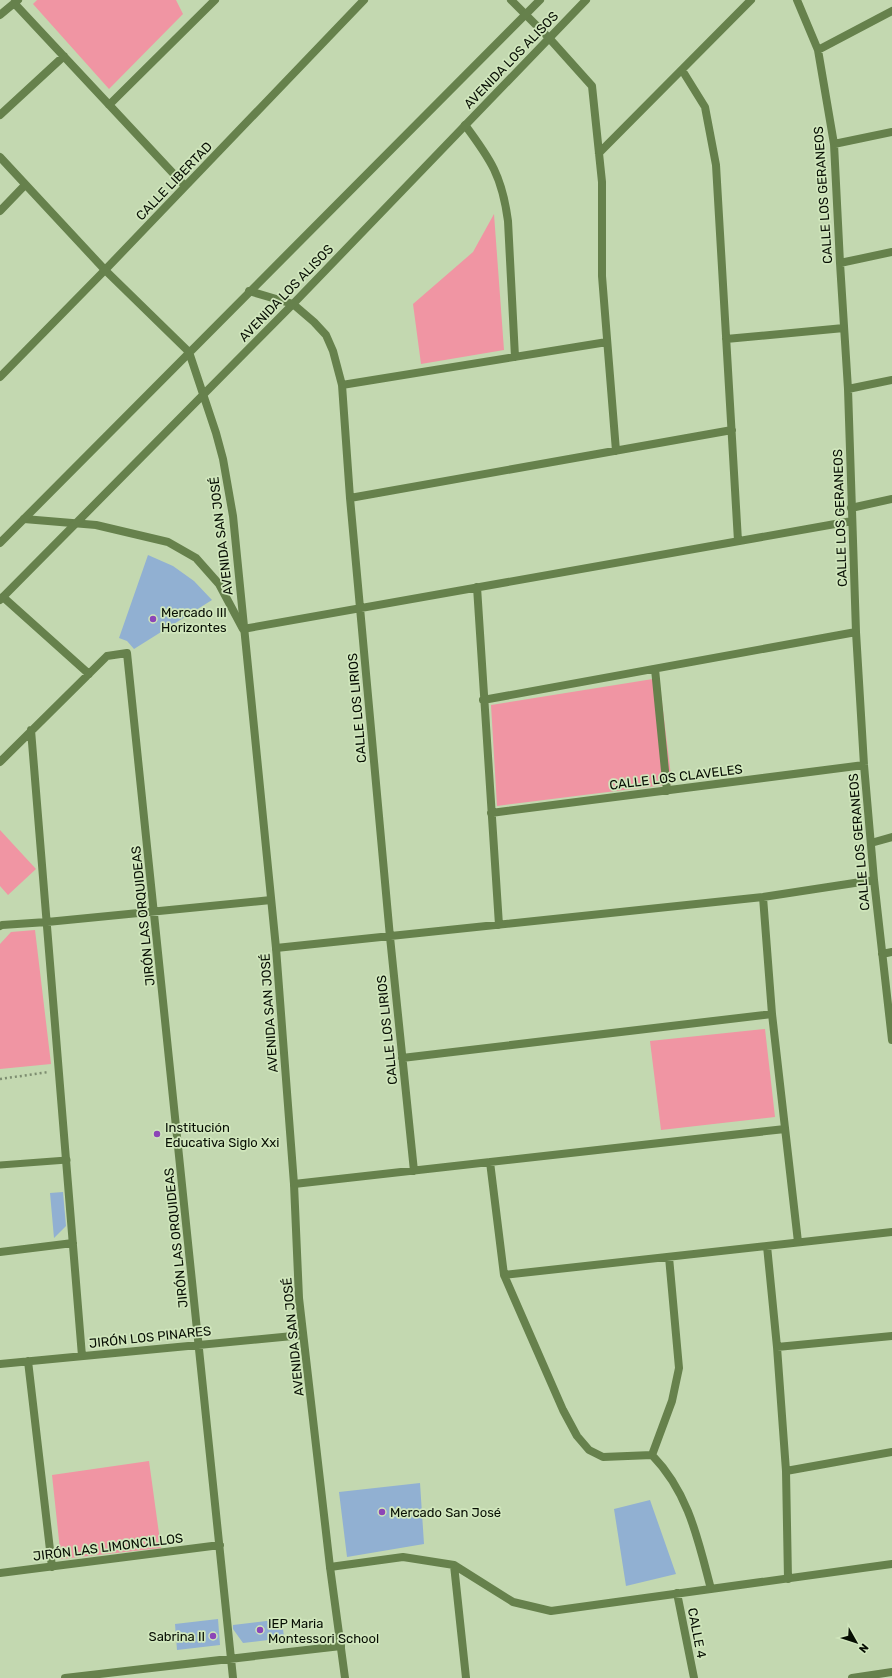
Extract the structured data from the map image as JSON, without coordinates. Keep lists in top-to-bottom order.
{
  "streets": {
    "street": [
      "AVENIDA LOS ALISOS",
      "CALLE LIBERTAD",
      "CALLE LOS GERANEOS",
      "AVENIDA SAN JOSÉ",
      "CALLE LOS LIRIOS",
      "CALLE LOS CLAVELES",
      "JIRÓN LAS ORQUIDEAS",
      "JIRÓN LOS PINARES",
      "JIRÓN LAS LIMONCILLOS",
      "CALLE 4"
    ]
  },
  "crossings": [
    ["AVENIDA LOS ALISOS", "AVENIDA SAN JOSÉ"],
    ["AVENIDA LOS ALISOS", "CALLE LOS LIRIOS"],
    ["CALLE LOS GERANEOS", "CALLE LOS CLAVELES"],
    ["AVENIDA SAN JOSÉ", "JIRÓN LOS PINARES"],
    ["JIRÓN LAS ORQUIDEAS", "JIRÓN LOS PINARES"],
    ["JIRÓN LAS ORQUIDEAS", "JIRÓN LAS LIMONCILLOS"]
  ],
  "places": [
    "Mercado III Horizontes",
    "Institución Educativa Siglo Xxi",
    "Mercado San José",
    "IEP Maria Montessori School",
    "Sabrina II"
  ],
  "north": "bottom right"
}
